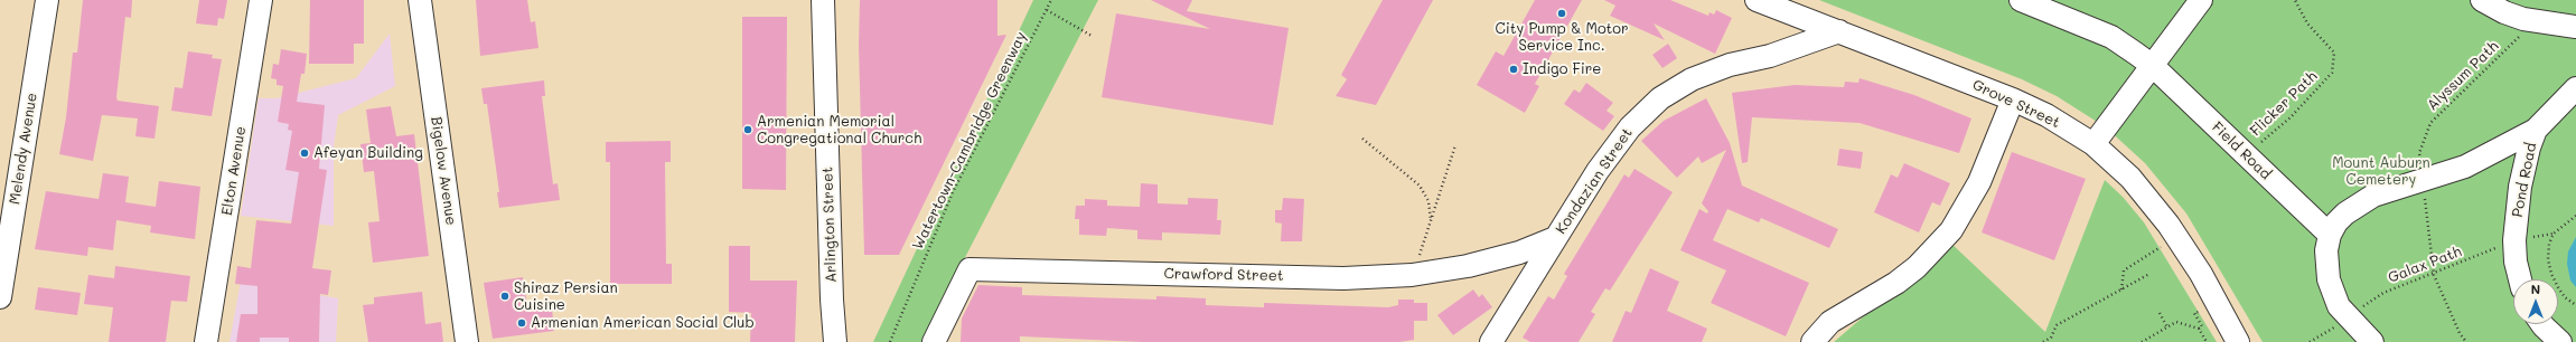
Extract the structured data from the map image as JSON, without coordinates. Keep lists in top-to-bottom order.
{
  "streets": {
    "street": [
      "Grove Street",
      "Melendy Avenue",
      "Field Road",
      "Elton Avenue",
      "Bigelow Avenue",
      "Pond Road",
      "Kondazian Street",
      "Arlington Street",
      "Crawford Street"
    ],
    "path": [
      "Alyssum Path",
      "Flicker Path",
      "Watertown-Cambridge Greenway",
      "Galax Path"
    ]
  },
  "crossings": [
    ["Alyssum Path", "Galax Path"],
    ["Grove Street", "Kondazian Street"],
    ["Flicker Path", "Field Road"],
    ["Pond Road", "Galax Path"],
    ["Kondazian Street", "Crawford Street"]
  ],
  "parks": ["Mount Auburn Cemetery"],
  "places": [
    "City Pump & Motor Service Inc.",
    "Indigo Fire",
    "Armenian Memorial Congregational Church",
    "Afeyan Building",
    "Shiraz Persian Cuisine",
    "Armenian American Social Club"
  ],
  "north": "top"
}
